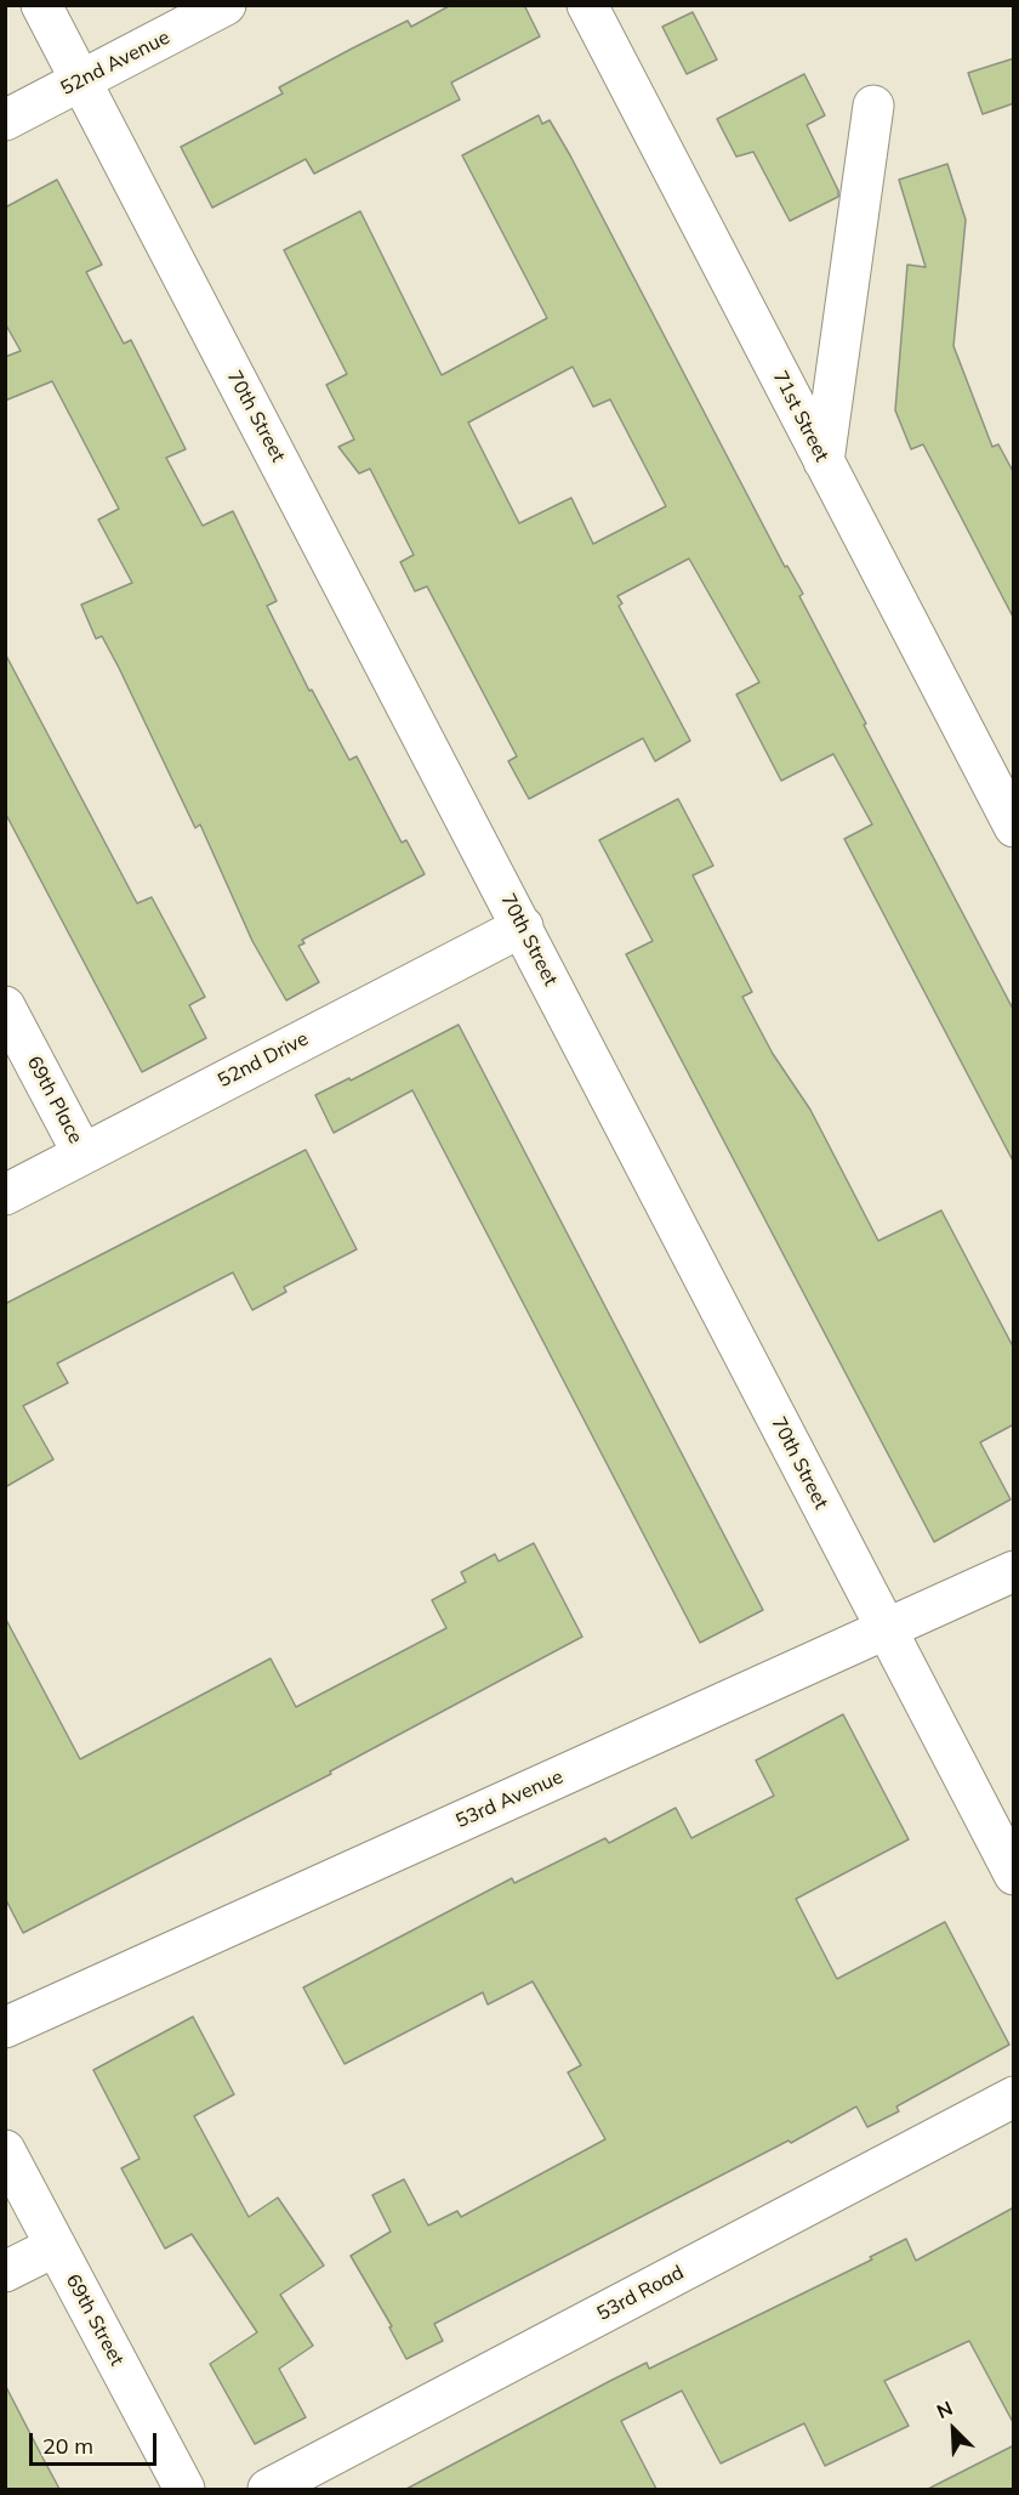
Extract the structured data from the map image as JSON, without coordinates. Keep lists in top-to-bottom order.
{
  "streets": {
    "street": [
      "52nd Avenue",
      "70th Street",
      "71st Street",
      "52nd Drive",
      "69th Place",
      "53rd Avenue",
      "53rd Road",
      "69th Street"
    ]
  },
  "crossings": [
    ["52nd Avenue", "70th Street"],
    ["70th Street", "52nd Drive"],
    ["70th Street", "53rd Avenue"],
    ["52nd Drive", "69th Place"]
  ],
  "scale_bar": "20 m",
  "north": "top left"
}
